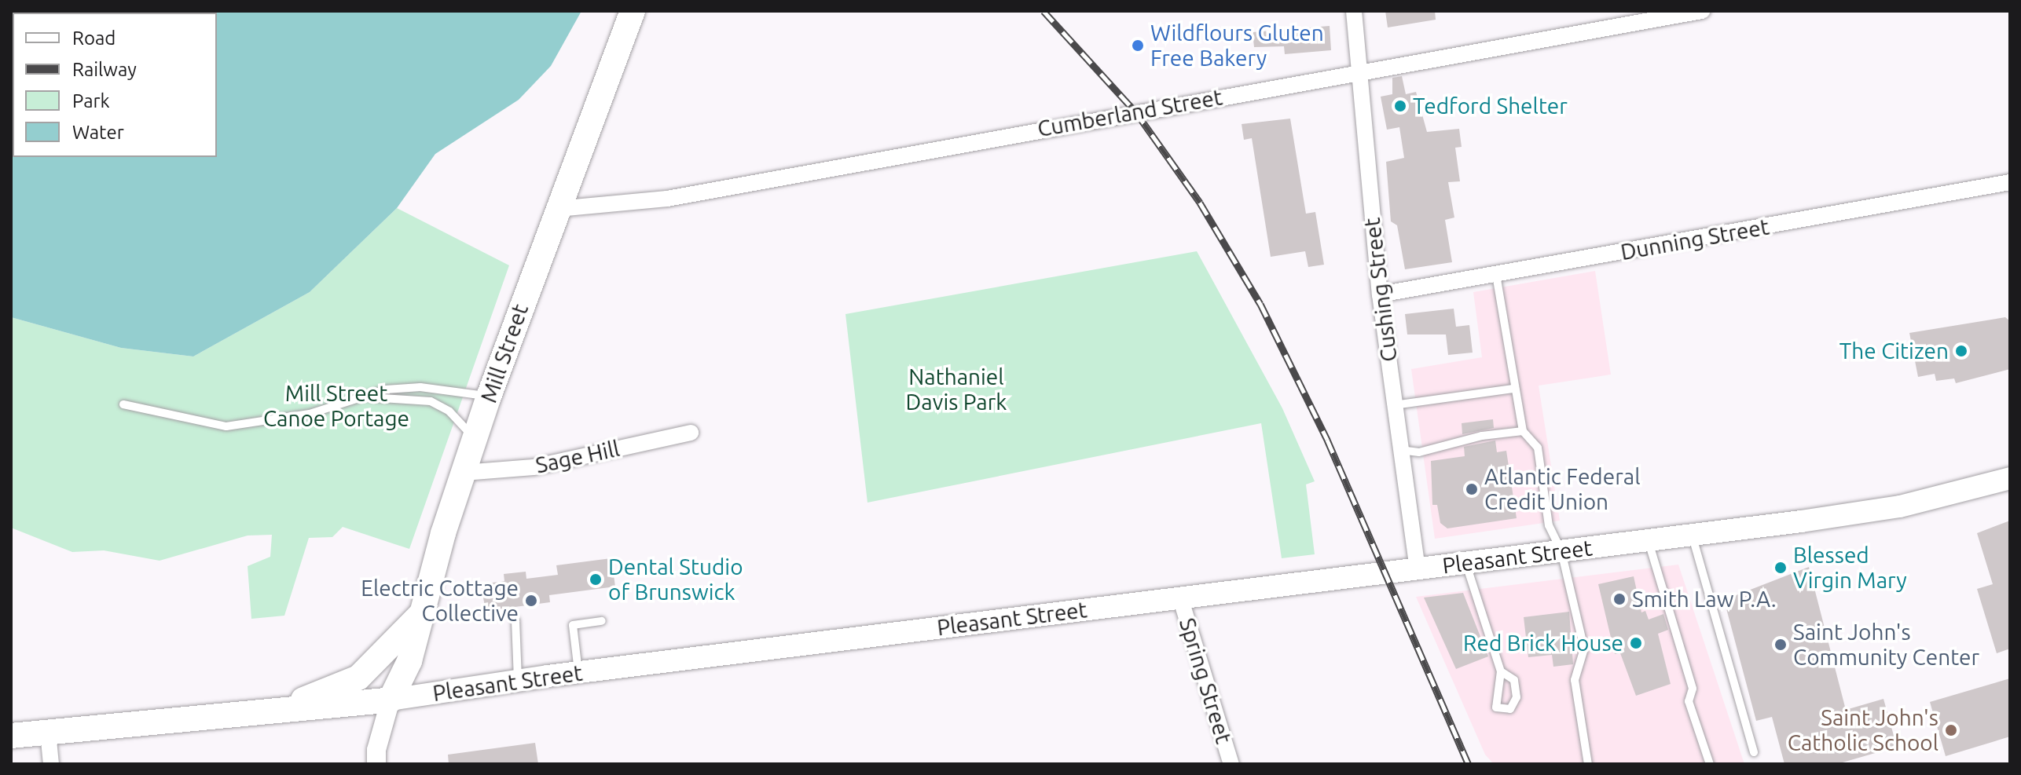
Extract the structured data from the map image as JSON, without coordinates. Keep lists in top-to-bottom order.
{
  "streets": {
    "highway": ["Mill Street", "Pleasant Street"],
    "street": [
      "Cumberland Street",
      "Dunning Street",
      "Cushing Street",
      "Sage Hill",
      "Spring Street"
    ]
  },
  "crossings": [
    ["Cumberland Street", "Cushing Street"],
    ["Cumberland Street", "Mill Street"],
    ["Dunning Street", "Cushing Street"],
    ["Cushing Street", "Pleasant Street"],
    ["Mill Street", "Sage Hill"],
    ["Mill Street", "Pleasant Street"],
    ["Pleasant Street", "Spring Street"]
  ],
  "parks": ["Nathaniel Davis Park", "Mill Street Canoe Portage"],
  "places": [
    "Wildflours Gluten Free Bakery",
    "Tedford Shelter",
    "The Citizen",
    "Atlantic Federal Credit Union",
    "Blessed Virgin Mary",
    "Dental Studio of Brunswick",
    "Smith Law P.A.",
    "Electric Cottage Collective",
    "Red Brick House",
    "Saint John's Community Center",
    "Saint John's Catholic School"
  ],
  "legend": [
    "Road",
    "Railway",
    "Park",
    "Water"
  ]
}
